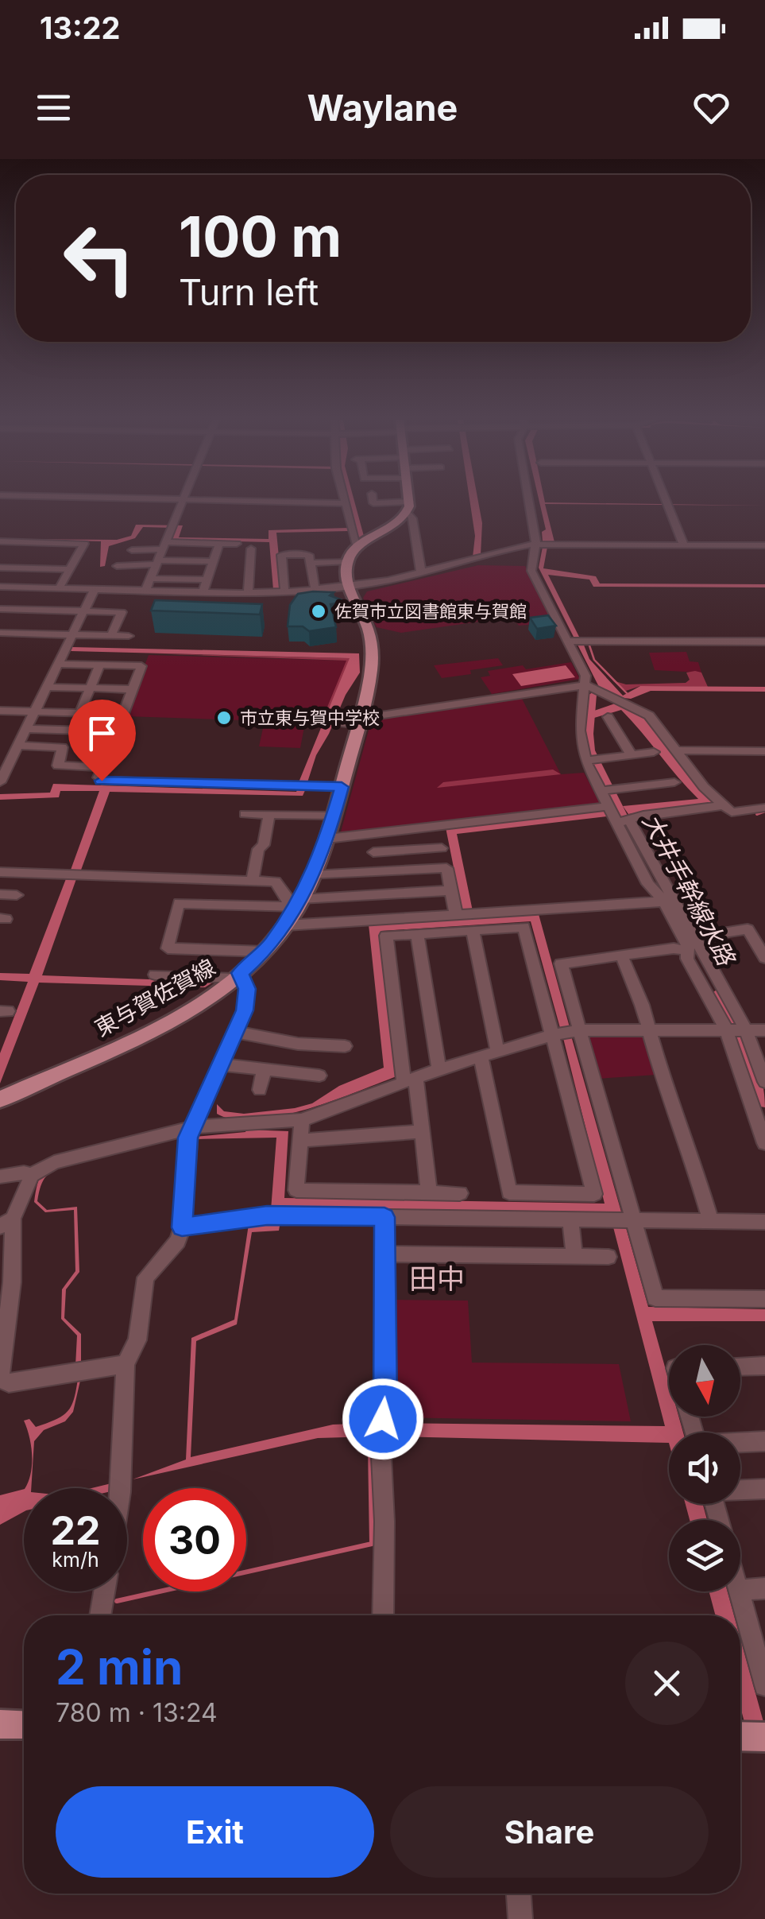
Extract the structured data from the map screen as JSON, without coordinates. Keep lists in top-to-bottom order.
{
  "streets": {
    "main road": ["東与賀佐賀線"]
  },
  "districts": ["田中"],
  "water": ["大井手幹線水路"],
  "places": ["佐賀市立図書館東与賀館", "市立東与賀中学校"],
  "north": "bottom",
  "page": {
    "status": "13:22",
    "header": "Waylane",
    "turn": ["100 m", "Turn left"],
    "speed": "22 km/h",
    "limit": "30",
    "heading": ["2 min", "780 m · 13:24"],
    "buttons": ["Exit", "Share"]
  }
}
